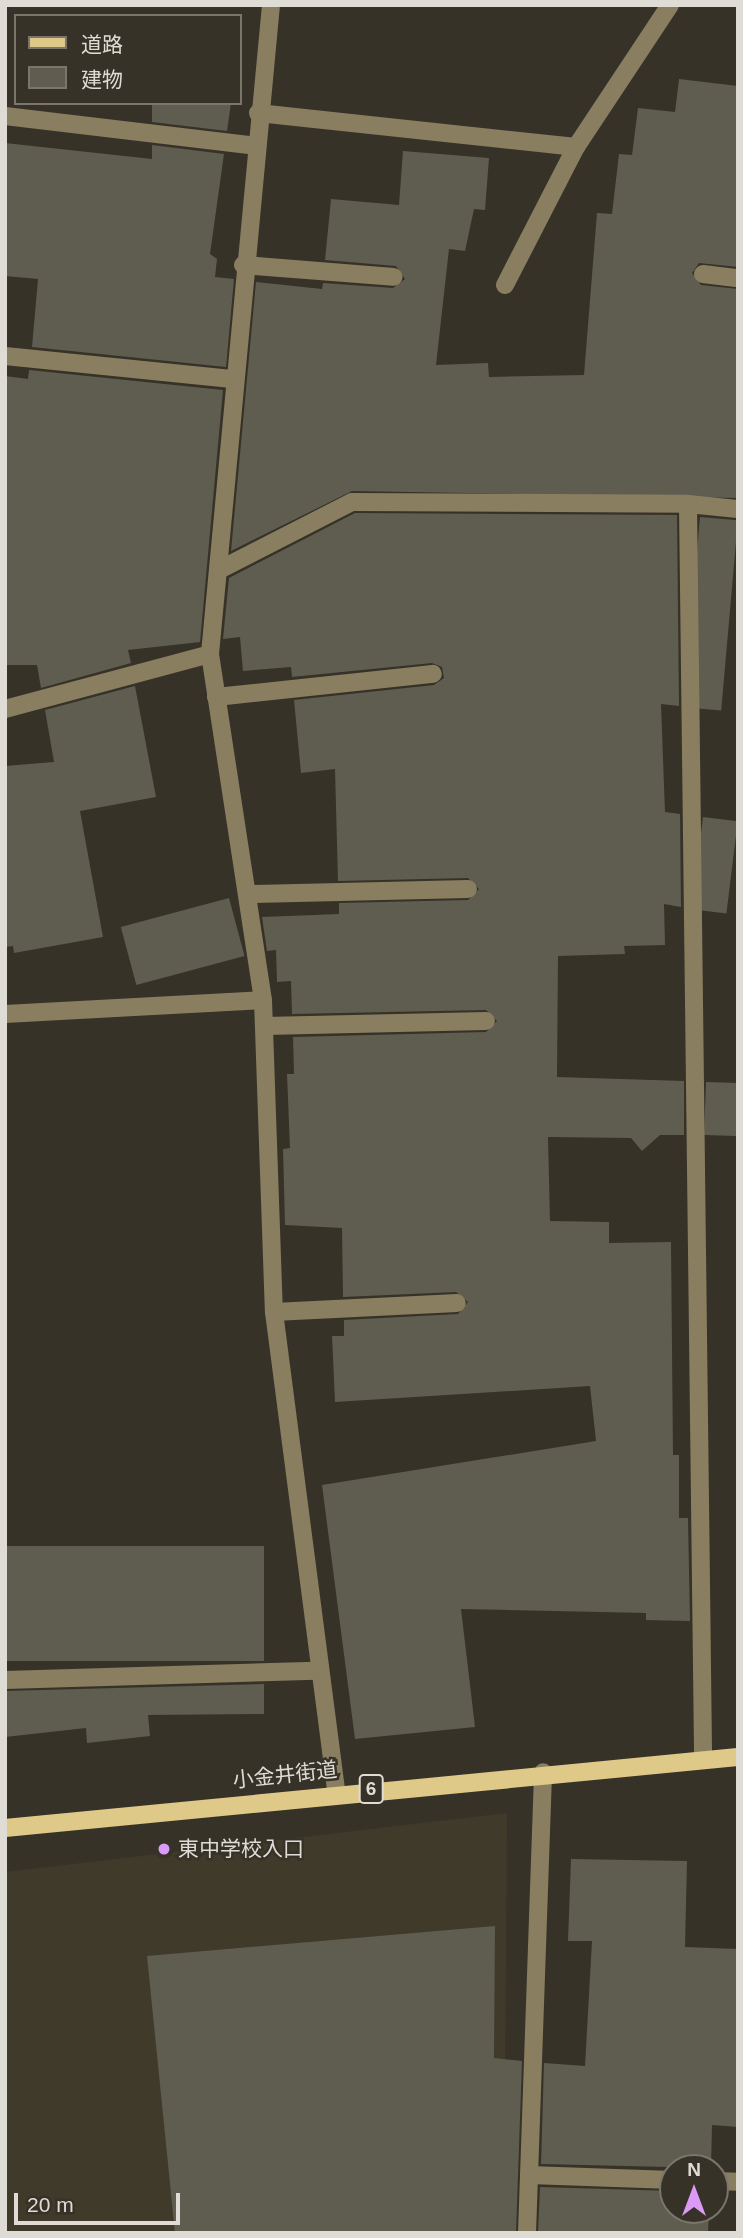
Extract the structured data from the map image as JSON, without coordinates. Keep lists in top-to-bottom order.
{
  "streets": {
    "main road": ["小金井街道", "6"]
  },
  "places": ["東中学校入口"],
  "legend": ["道路", "建物"],
  "scale_bar": "20 m",
  "north": "top"
}
